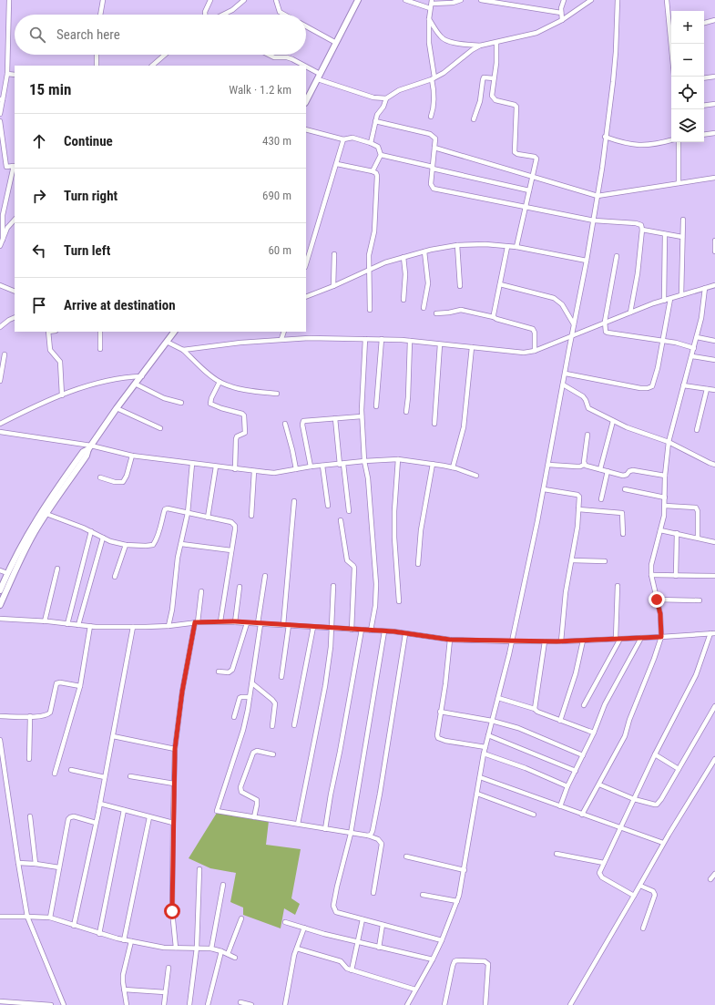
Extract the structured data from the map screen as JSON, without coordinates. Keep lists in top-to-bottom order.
{
  "page": {
    "map_buttons": ["+", "−"],
    "search": "Search here",
    "heading": ["15 min", "Walk · 1.2 km"],
    "list": [
      ["Continue", "430 m"],
      ["Turn right", "690 m"],
      ["Turn left", "60 m"],
      "Arrive at destination"
    ]
  }
}
